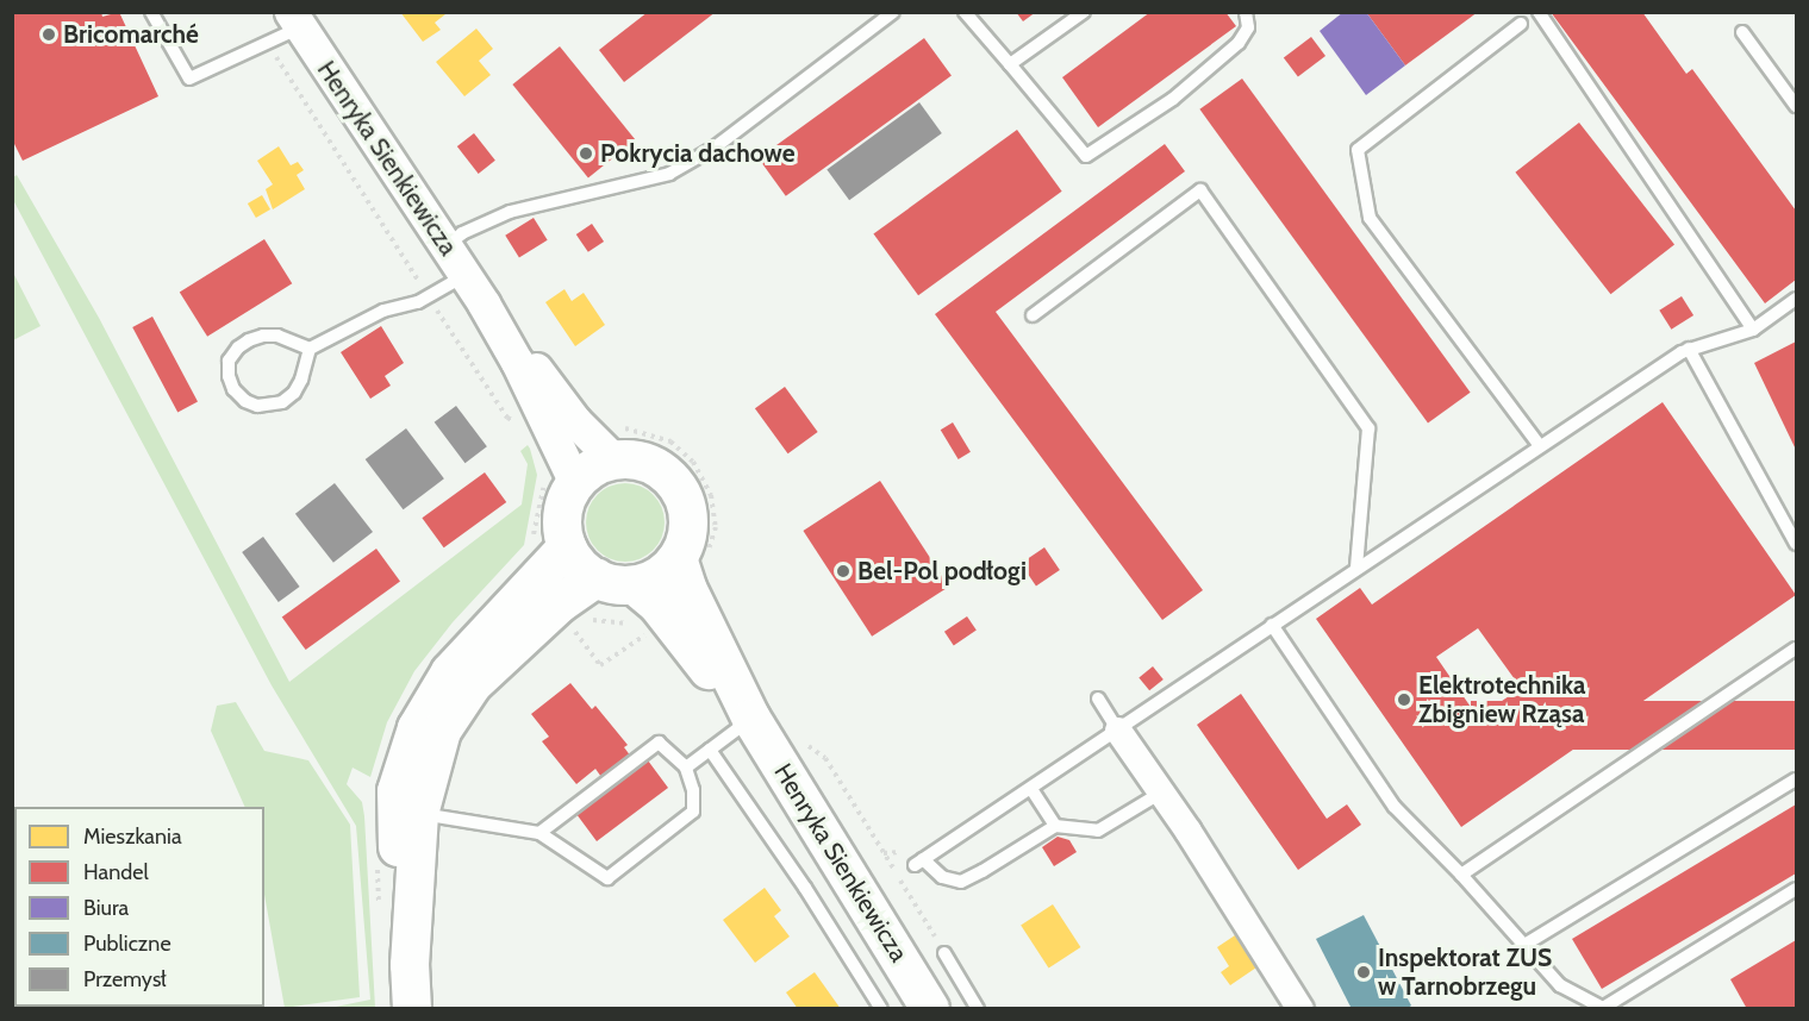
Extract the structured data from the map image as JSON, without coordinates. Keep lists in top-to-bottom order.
{
  "streets": {
    "main road": ["Henryka Sienkiewicza"]
  },
  "places": [
    "Bricomarché",
    "Pokrycia dachowe",
    "Bel-Pol podłogi",
    "Elektrotechnika Zbigniew Rząsa",
    "Inspektorat ZUS w Tarnobrzegu"
  ],
  "legend": [
    "Mieszkania",
    "Handel",
    "Biura",
    "Publiczne",
    "Przemysł"
  ]
}
